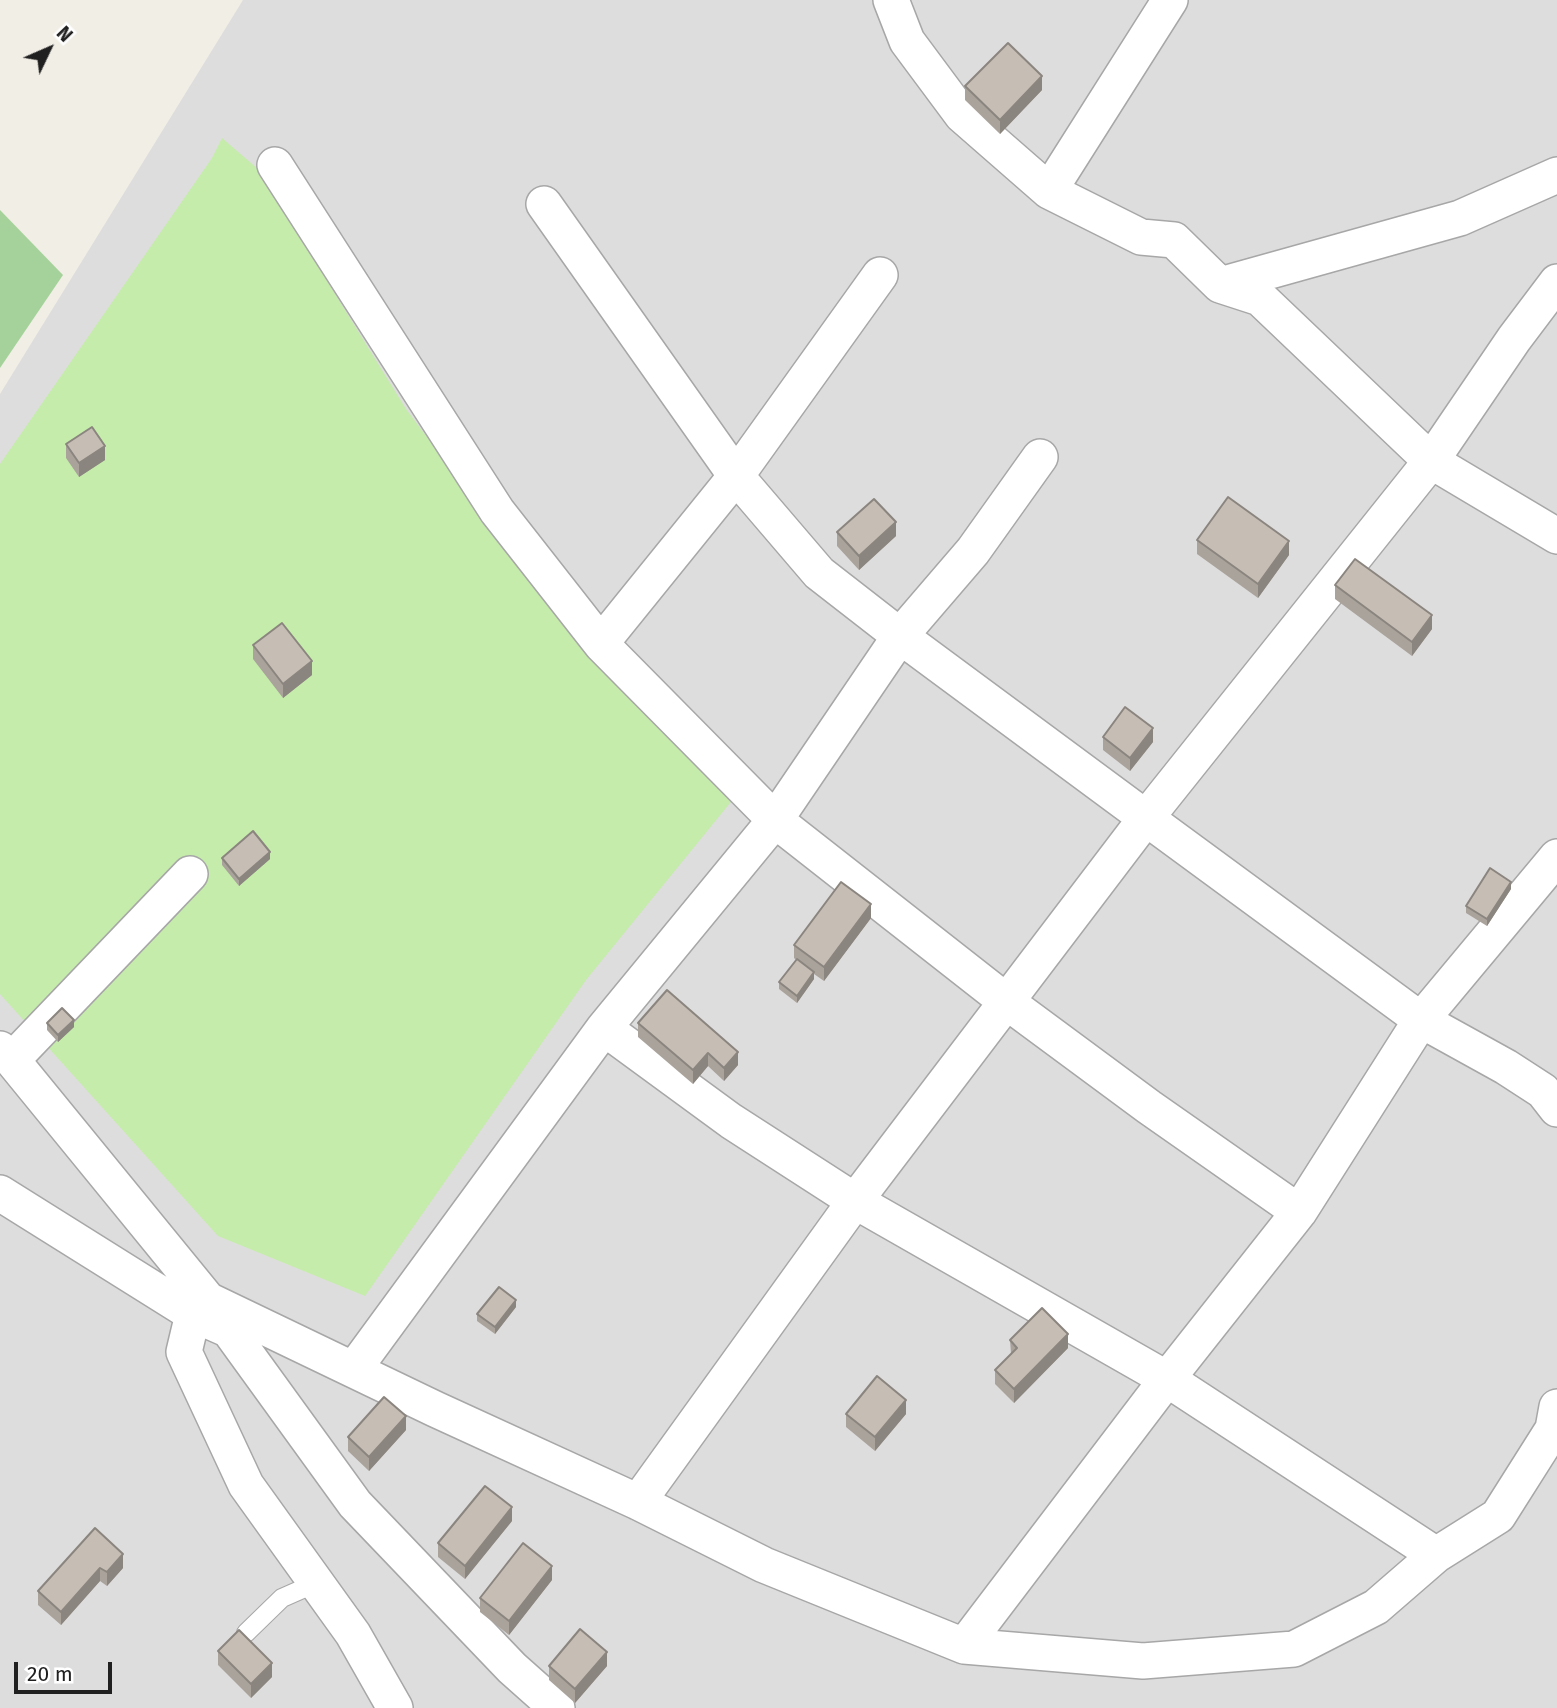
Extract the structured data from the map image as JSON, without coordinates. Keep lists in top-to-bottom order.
{
  "scale_bar": "20 m",
  "north": "top right"
}
